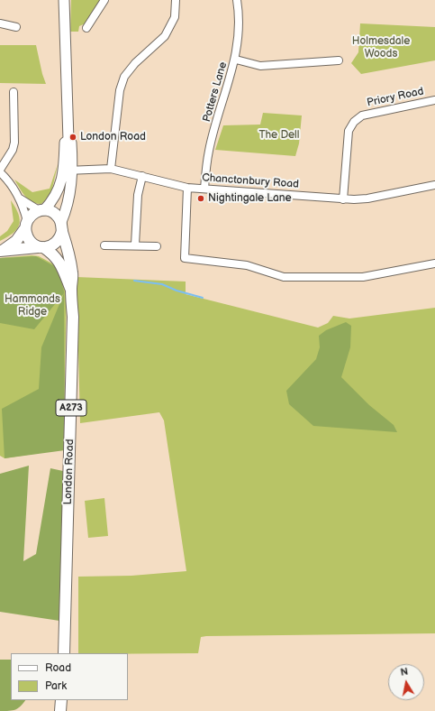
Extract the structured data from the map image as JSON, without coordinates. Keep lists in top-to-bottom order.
{
  "streets": {
    "main road": ["A273", "London Road"],
    "street": ["Potters Lane", "Priory Road", "Chanctonbury Road"]
  },
  "crossings": [
    ["Potters Lane", "Chanctonbury Road"],
    ["Priory Road", "Chanctonbury Road"]
  ],
  "parks": ["Holmesdale Woods", "The Dell", "Hammonds Ridge"],
  "places": ["London Road", "Nightingale Lane"],
  "legend": ["Road", "Park"],
  "north": "top"
}
